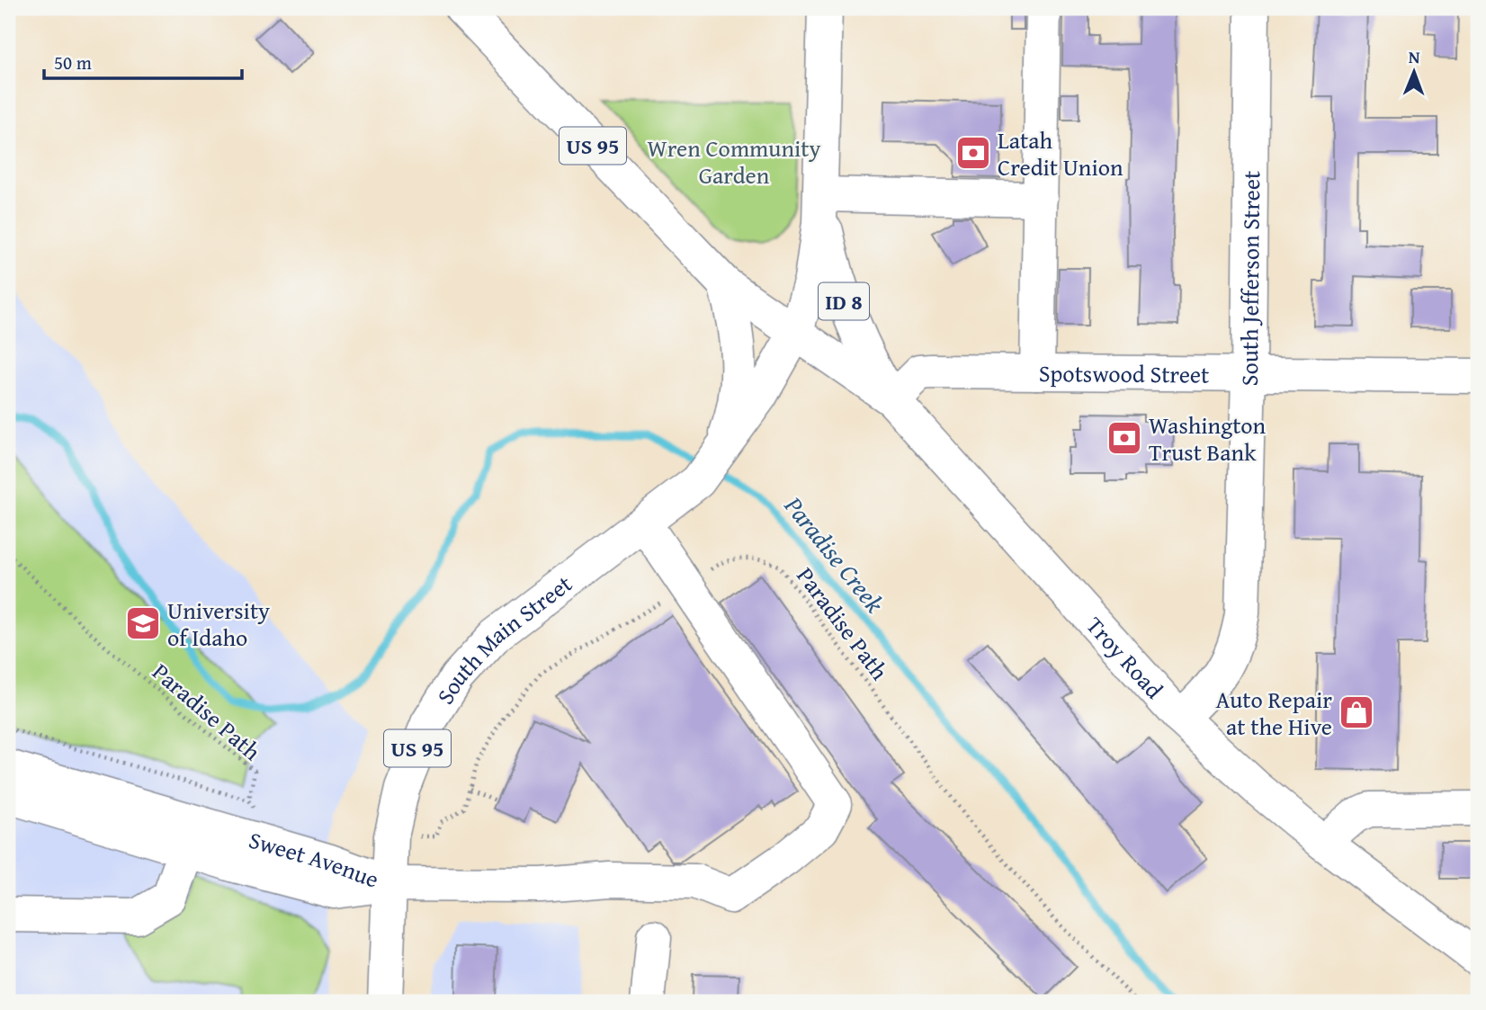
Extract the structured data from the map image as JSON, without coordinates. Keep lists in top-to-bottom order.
{
  "streets": {
    "main road": [
      "US 95",
      "South Jefferson Street",
      "ID 8",
      "Spotswood Street",
      "South Main Street",
      "Troy Road",
      "Sweet Avenue"
    ],
    "path": ["Paradise Path"]
  },
  "crossings": [
    ["US 95", "ID 8"],
    ["US 95", "South Main Street"],
    ["US 95", "Troy Road"],
    ["South Jefferson Street", "Spotswood Street"],
    ["South Jefferson Street", "Troy Road"],
    ["ID 8", "Spotswood Street"],
    ["ID 8", "Troy Road"],
    ["Spotswood Street", "Troy Road"],
    ["Paradise Path", "South Main Street"],
    ["South Main Street", "Troy Road"],
    ["South Main Street", "Sweet Avenue"]
  ],
  "water": ["Paradise Creek"],
  "parks": ["Wren Community Garden"],
  "places": {
    "bank": ["Latah Credit Union", "Washington Trust Bank"],
    "school or university": ["University of Idaho"],
    "shop": ["Auto Repair at the Hive"]
  },
  "scale_bar": "50 m",
  "north": "top"
}
